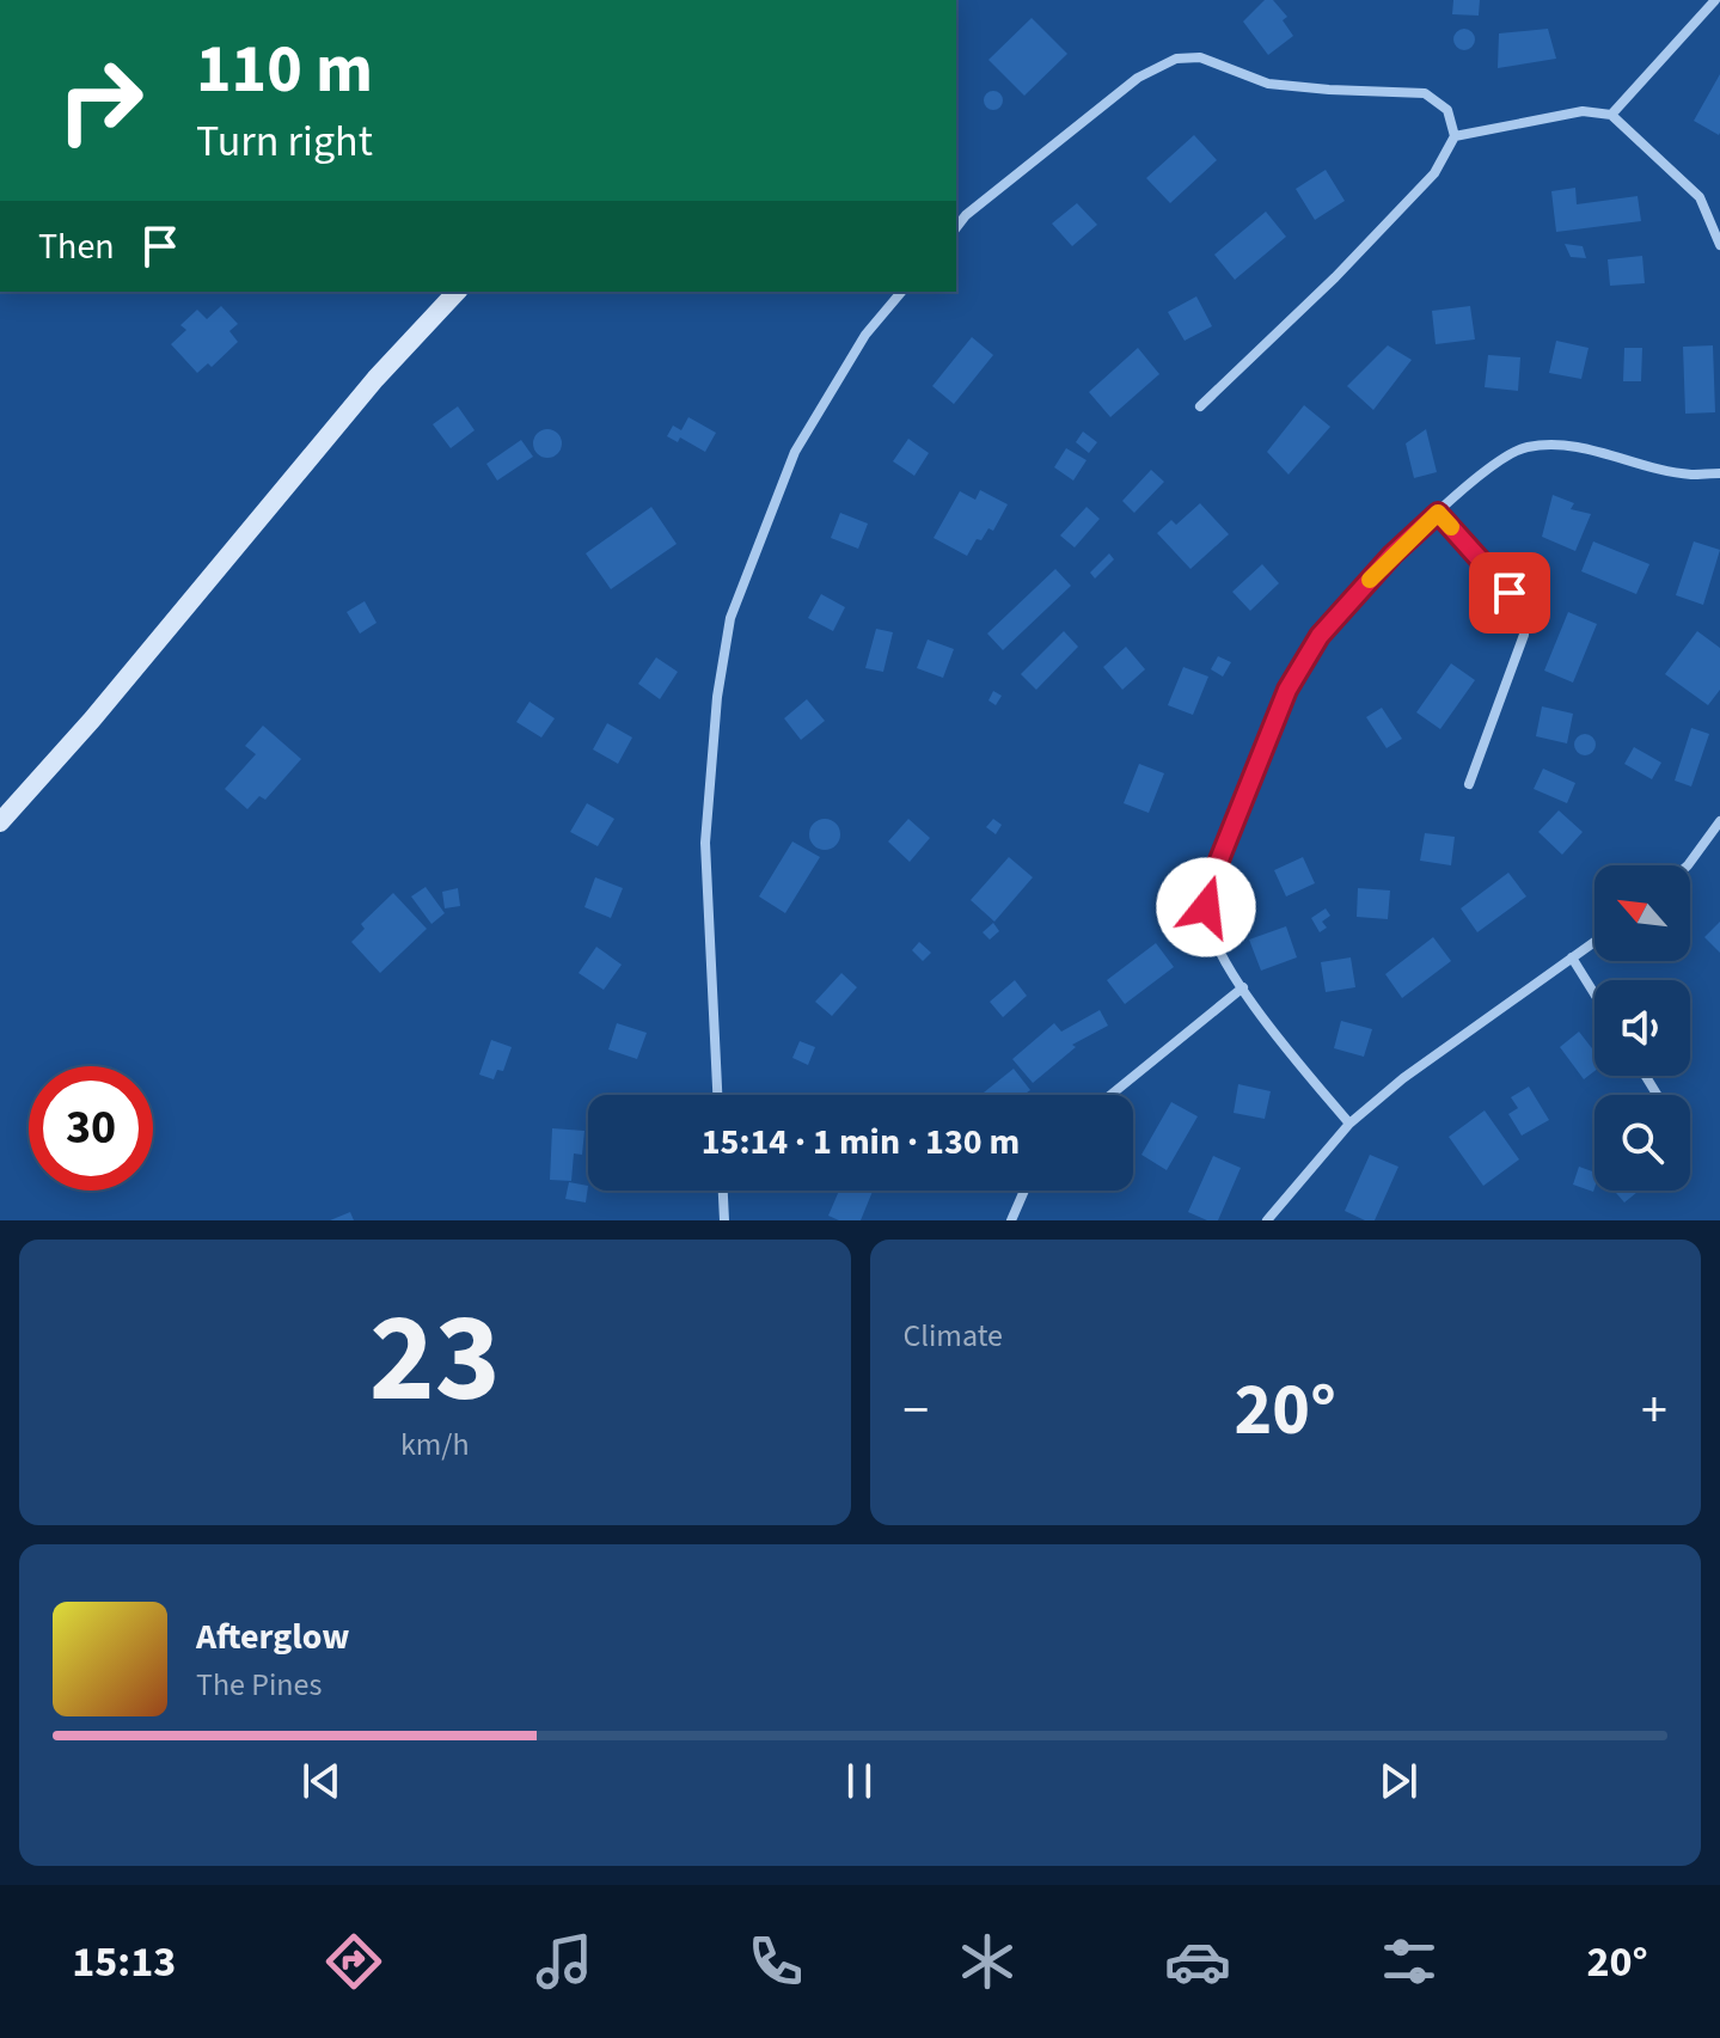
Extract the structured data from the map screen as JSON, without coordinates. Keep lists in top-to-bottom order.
{
  "north": "top left",
  "page": {
    "turn": ["110 m", "Turn right"],
    "then": "Then",
    "limit": "30",
    "trip": "15:14 · 1 min · 130 m",
    "tile": [
      ["23", "km/h"],
      "Climate"
    ],
    "heat": ["−", "20°", "+"],
    "song": ["Afterglow", "The Pines"],
    "tabs": ["15:13", "20°"]
  }
}
